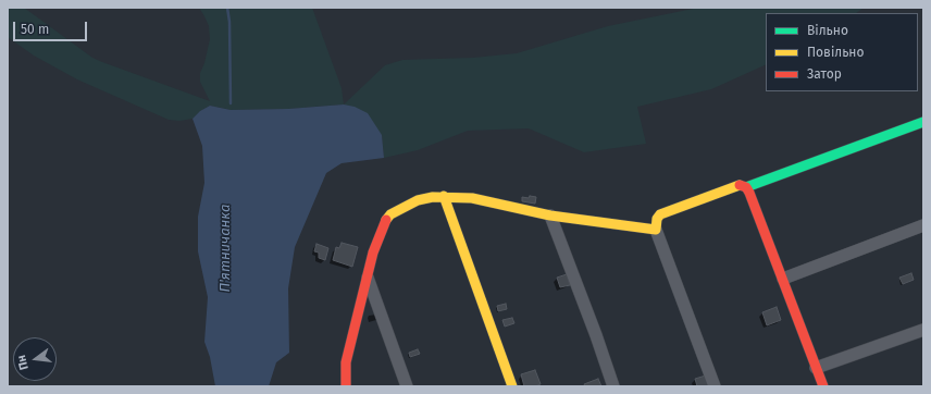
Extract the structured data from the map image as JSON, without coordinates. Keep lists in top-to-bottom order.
{
  "water": ["П'ятничанка"],
  "legend": ["Вільно", "Повільно", "Затор"],
  "scale_bar": "50 m",
  "north": "left"
}
